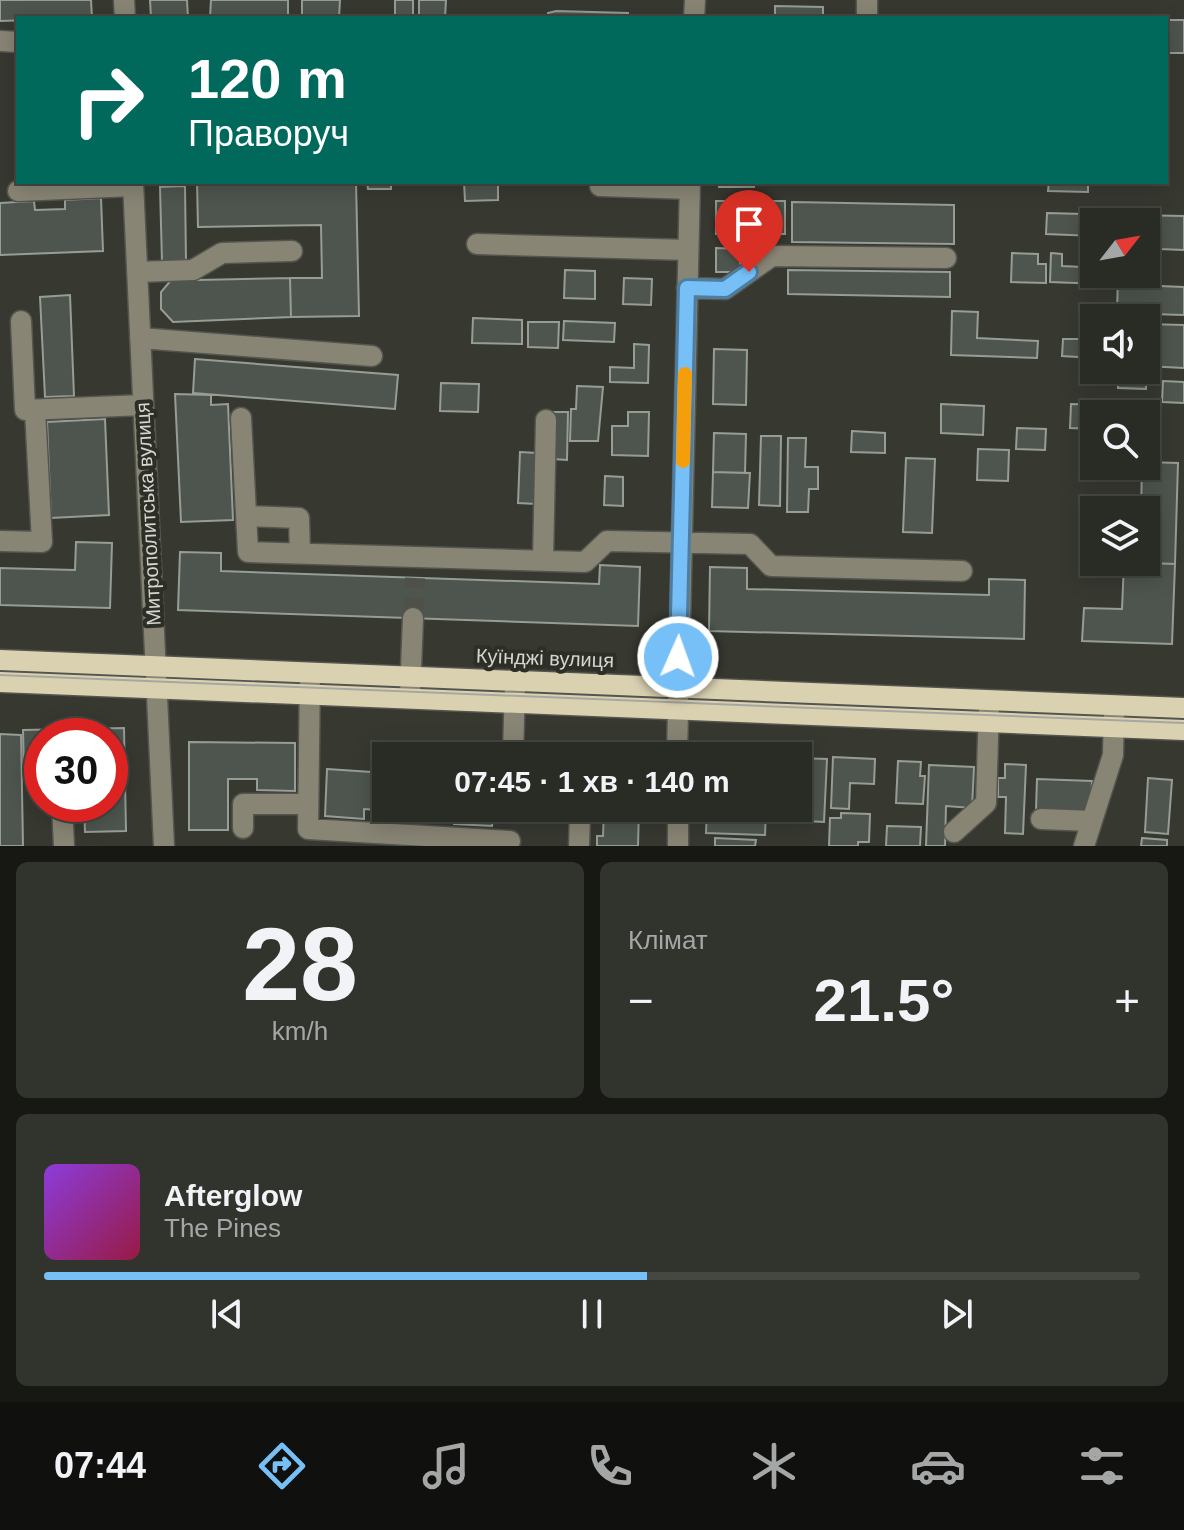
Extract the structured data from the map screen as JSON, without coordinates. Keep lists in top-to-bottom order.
{
  "streets": {
    "main road": ["Куїнджі вулиця"],
    "street": ["Митрополитська вулиця"]
  },
  "crossings": [
    ["Митрополитська вулиця", "Куїнджі вулиця"]
  ],
  "north": "top right",
  "page": {
    "turn": ["120 m", "Праворуч"],
    "limit": "30",
    "trip": "07:45 · 1 хв · 140 m",
    "tile": [
      ["28", "km/h"],
      "Клімат"
    ],
    "heat": ["−", "21.5°", "+"],
    "song": ["Afterglow", "The Pines"],
    "tabs": "07:44"
  }
}
